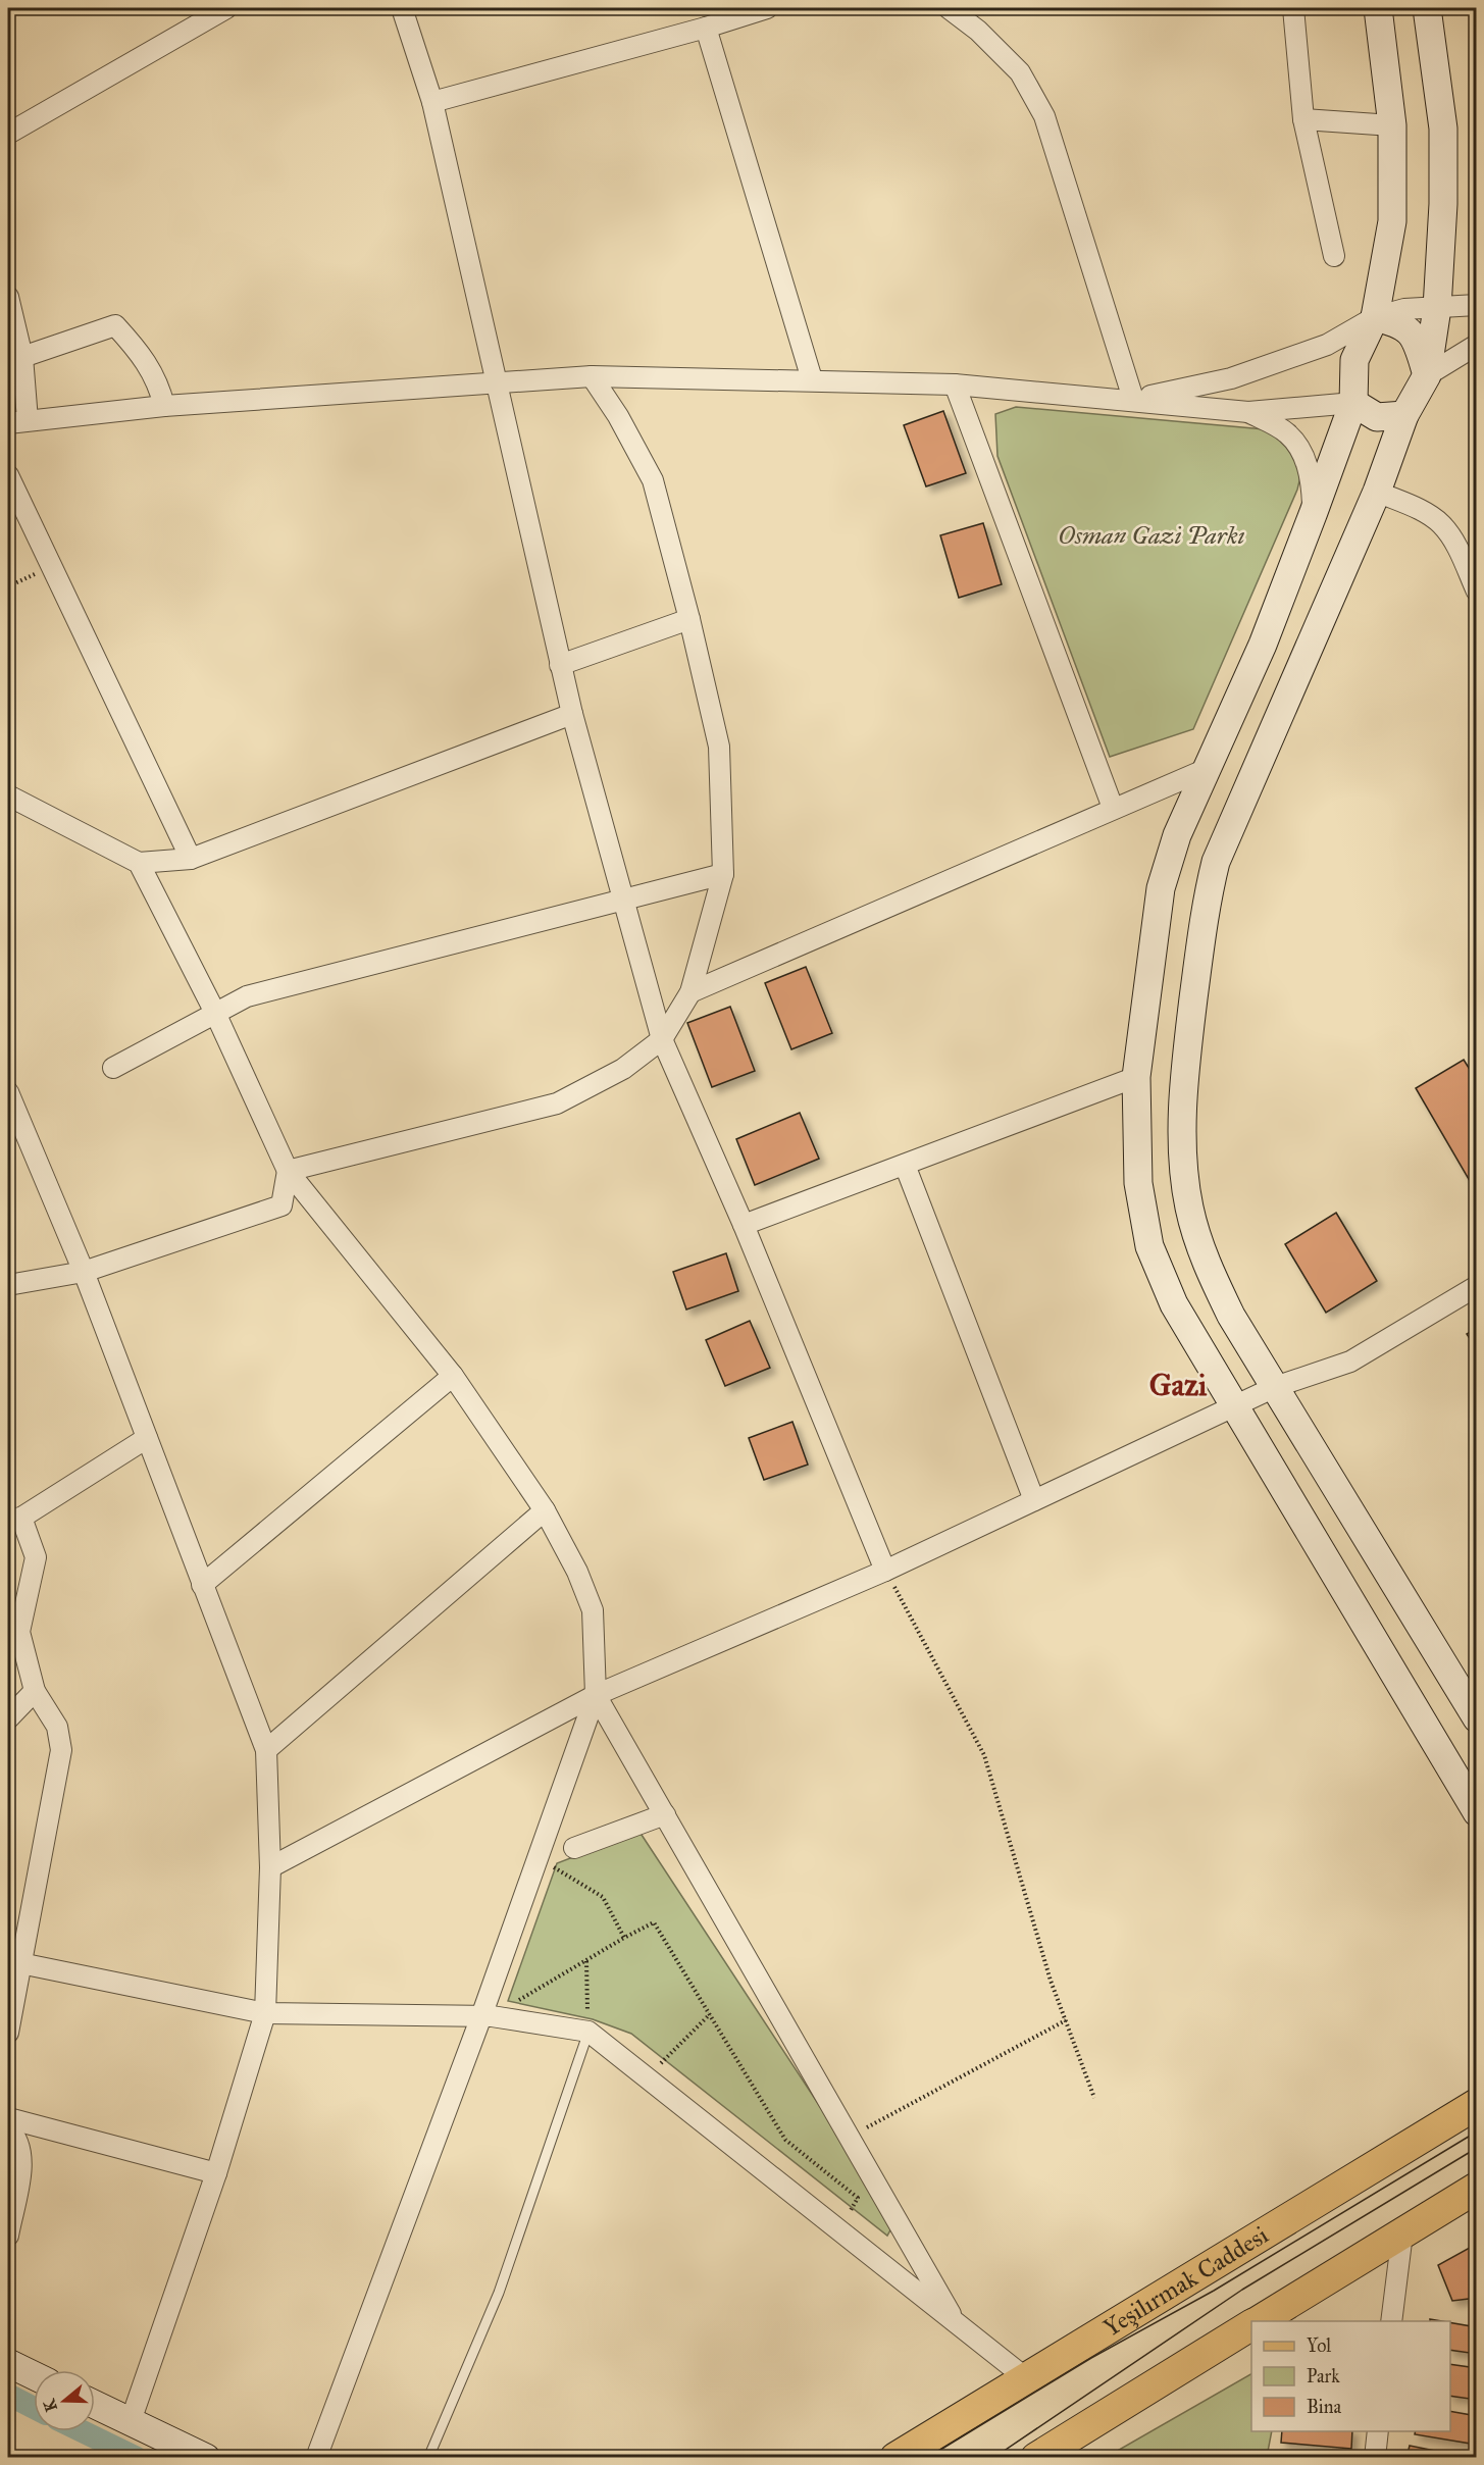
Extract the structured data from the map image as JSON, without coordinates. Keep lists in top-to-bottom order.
{
  "streets": {
    "main road": ["Yeşilırmak Caddesi"]
  },
  "districts": ["Gazi"],
  "parks": ["Osman Gazi Parkı"],
  "legend": ["Yol", "Park", "Bina"],
  "north": "left"
}
